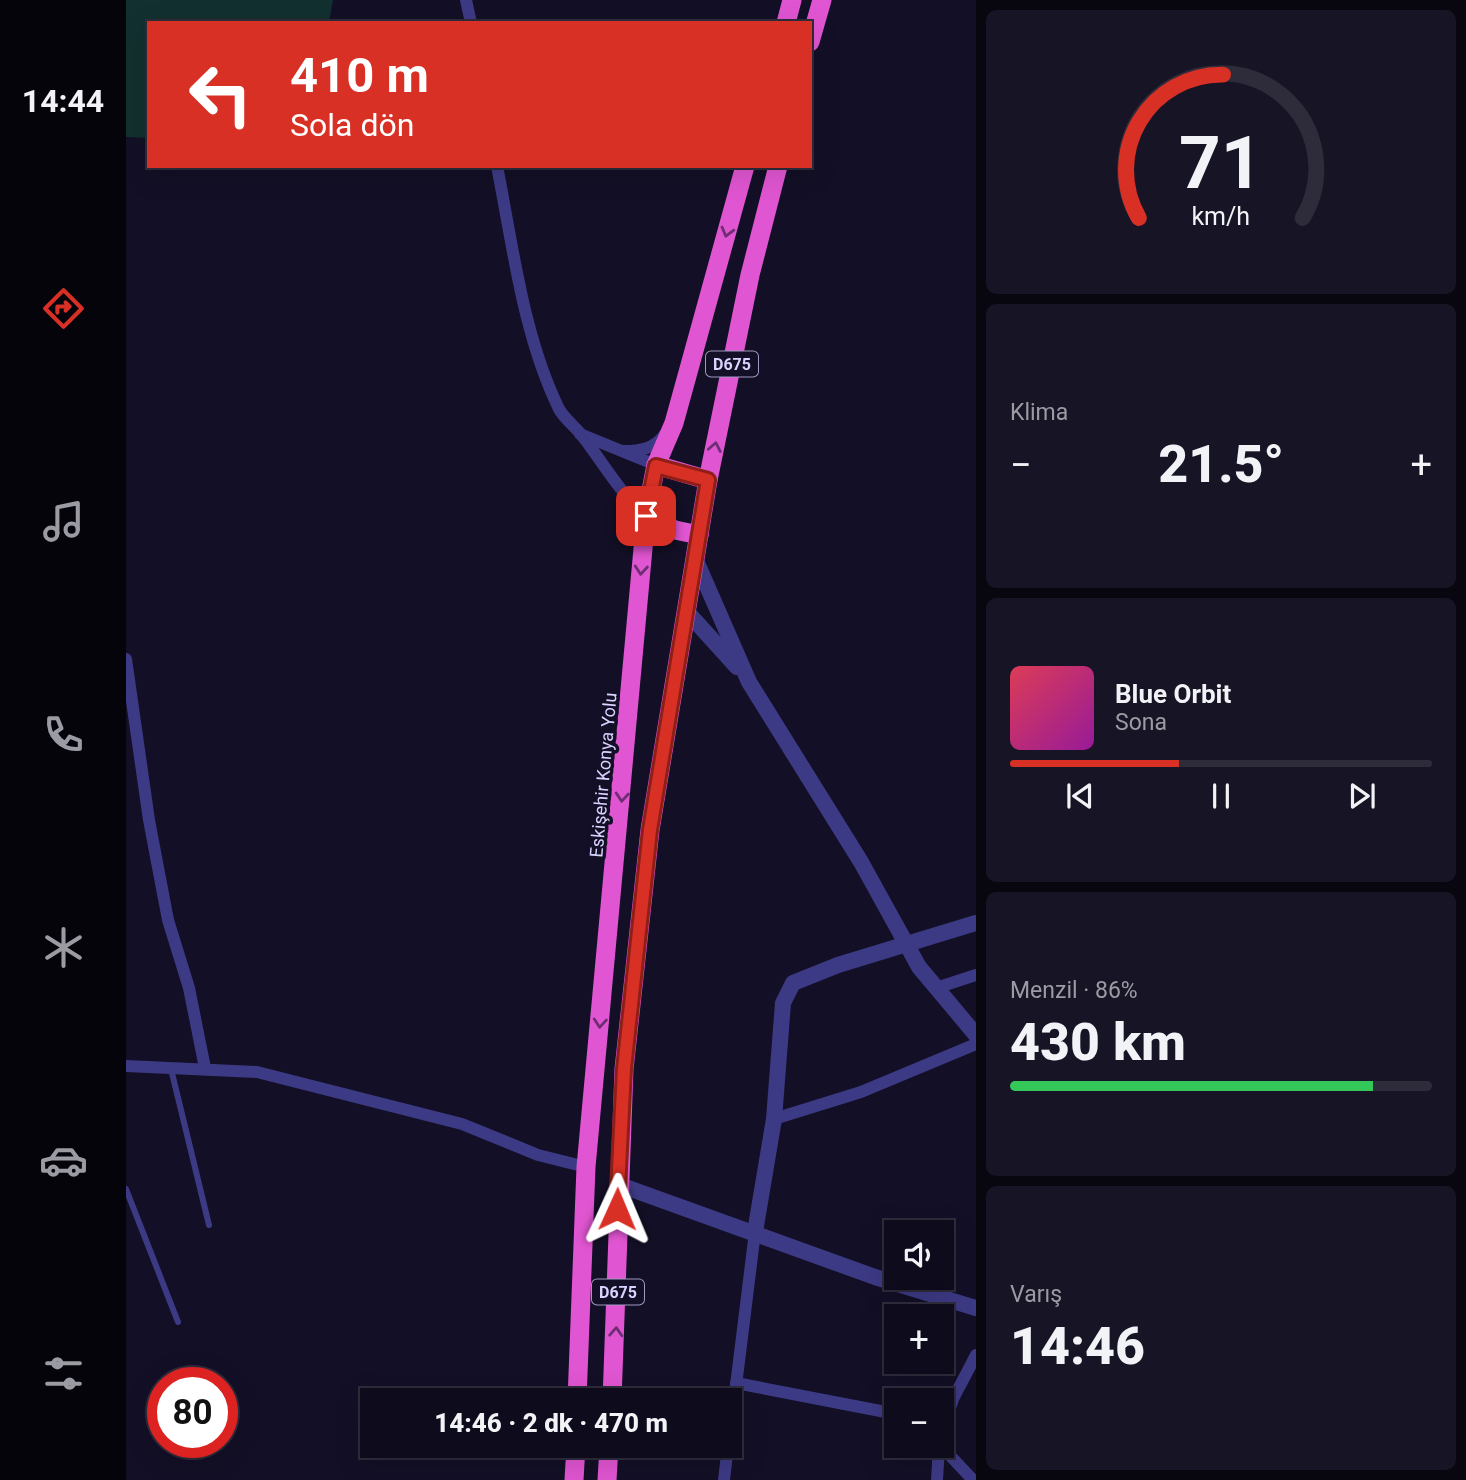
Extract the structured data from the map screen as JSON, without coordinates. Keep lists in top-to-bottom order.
{
  "streets": {
    "highway": ["D675", "Eskişehir Konya Yolu"]
  },
  "page": {
    "tabs": "14:44",
    "turn": ["410 m", "Sola dön"],
    "tile": [
      "Klima",
      ["Menzil · 86%", "430 km"],
      ["Varış", "14:46"]
    ],
    "heat": ["−", "21.5°", "+"],
    "song": ["Blue Orbit", "Sona"],
    "map_buttons": ["+", "−"],
    "limit": "80",
    "trip": "14:46 · 2 dk · 470 m",
    "gauge": ["71", "km/h"]
  }
}
